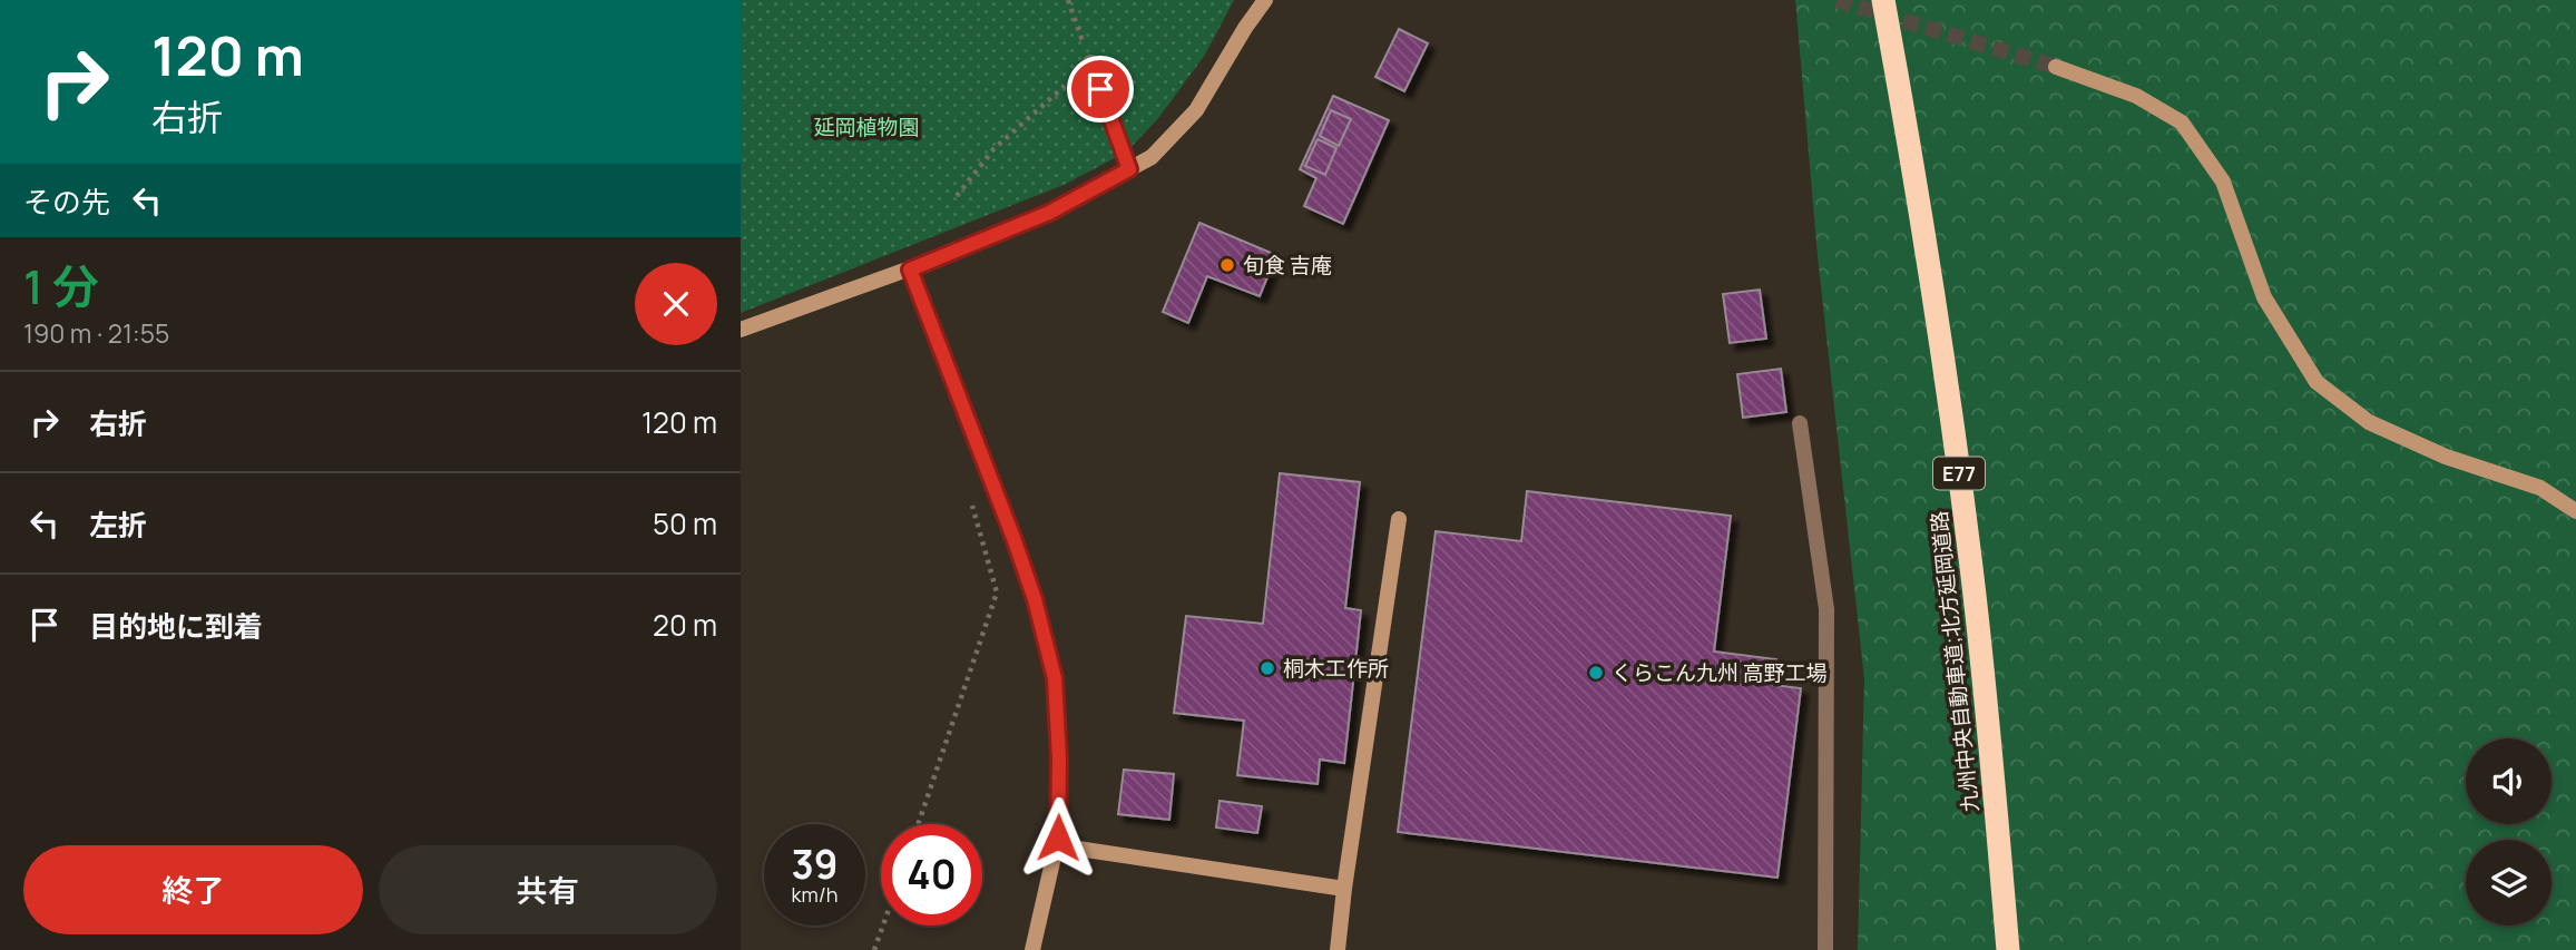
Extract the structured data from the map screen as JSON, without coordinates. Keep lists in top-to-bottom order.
{
  "streets": {
    "highway": ["E77", "九州中央自動車道;北方延岡道路"]
  },
  "parks": ["延岡植物園"],
  "places": ["旬食 吉庵", "桐木工作所", "くらこん九州 高野工場"],
  "page": {
    "turn": ["120 m", "右折"],
    "then": "その先",
    "heading": ["1 分", "190 m · 21:55"],
    "list": [
      {
        "name": "右折",
        "value": "120 m"
      },
      {
        "name": "左折",
        "value": "50 m"
      },
      {
        "name": "目的地に到着",
        "value": "20 m"
      }
    ],
    "speed": "39 km/h",
    "limit": "40",
    "buttons": ["終了", "共有"]
  }
}
